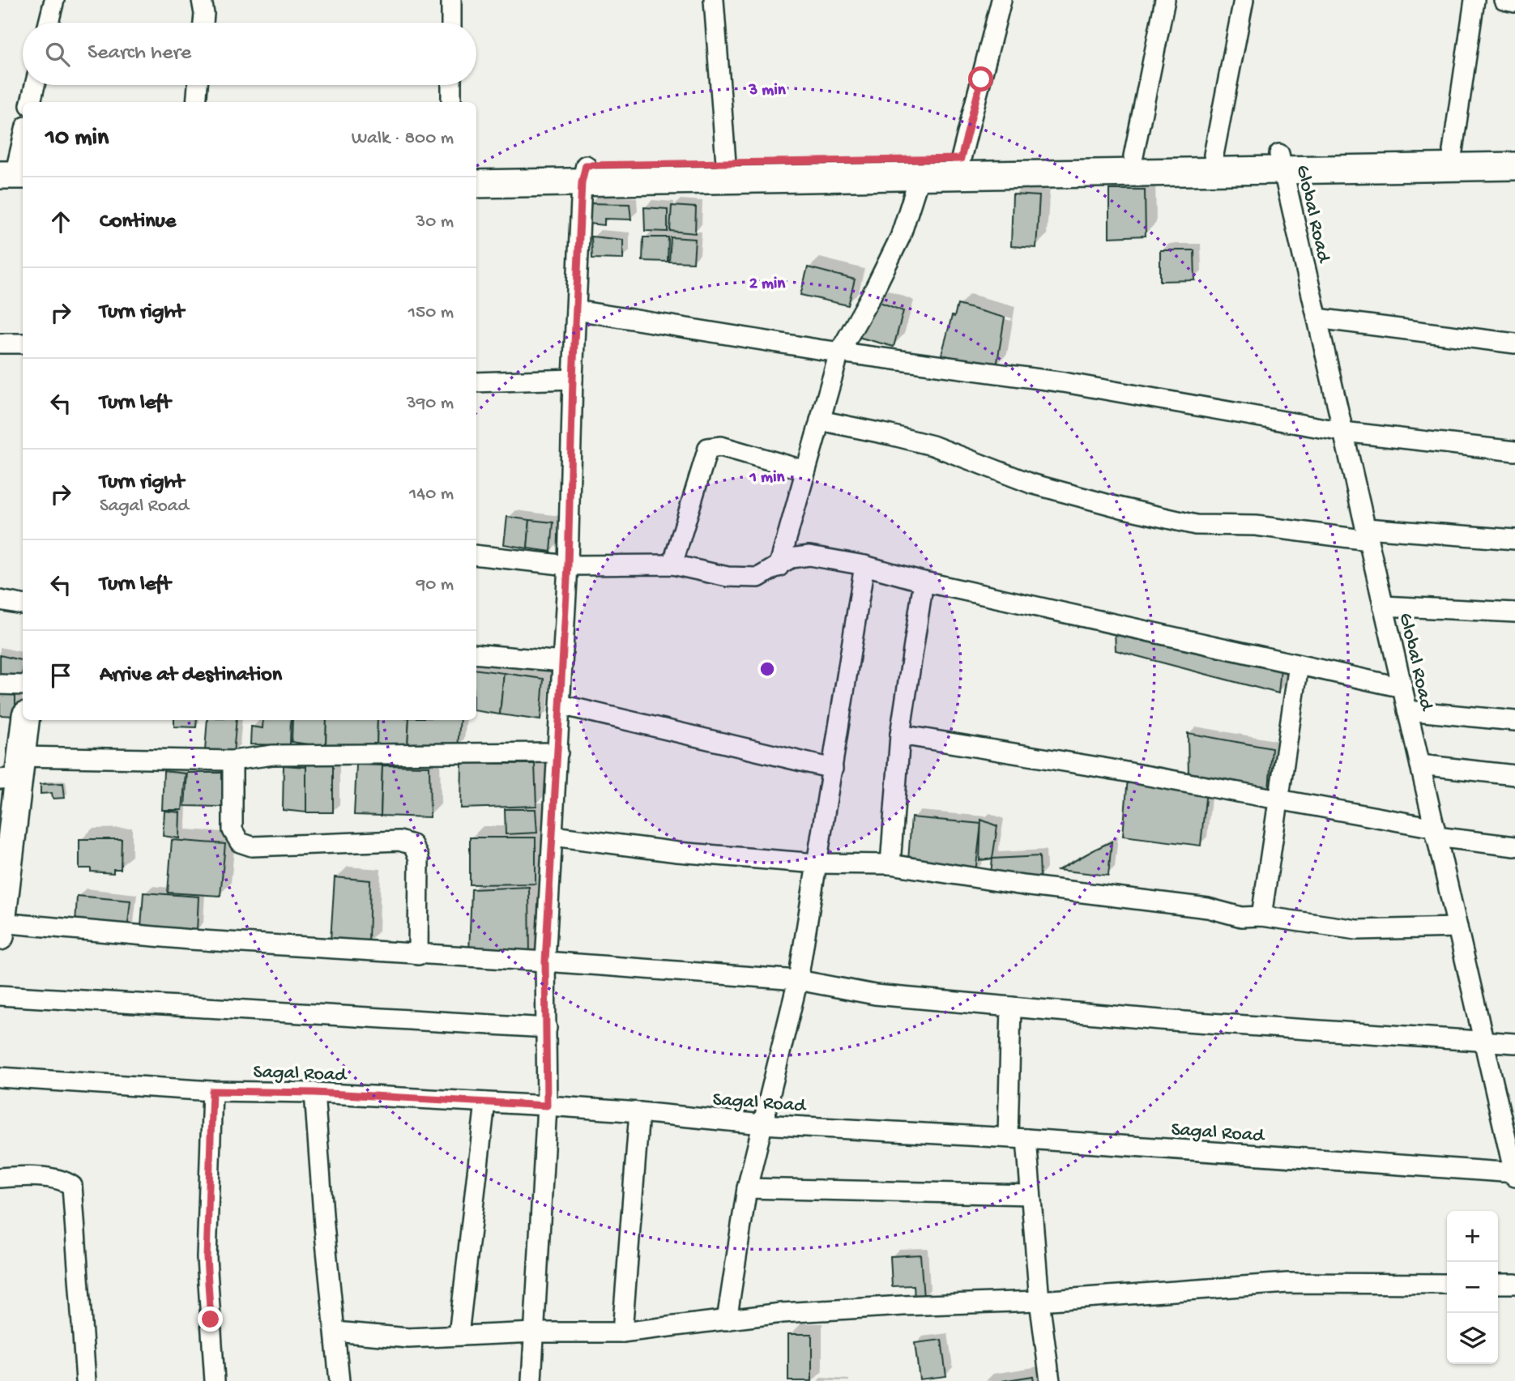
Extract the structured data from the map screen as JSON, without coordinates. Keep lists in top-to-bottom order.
{
  "streets": {
    "street": ["Global Road", "Sagal Road"]
  },
  "crossings": [
    ["Global Road", "Sagal Road"]
  ],
  "page": {
    "search": "Search here",
    "heading": ["10 min", "Walk · 800 m"],
    "list": [
      ["Continue", "30 m"],
      ["Turn right", "150 m"],
      ["Turn left", "390 m"],
      ["Turn right", "Sagal Road", "140 m"],
      ["Turn left", "90 m"],
      "Arrive at destination"
    ],
    "map_buttons": ["+", "−"]
  },
  "rings": ["3 min", "2 min", "1 min"]
}
